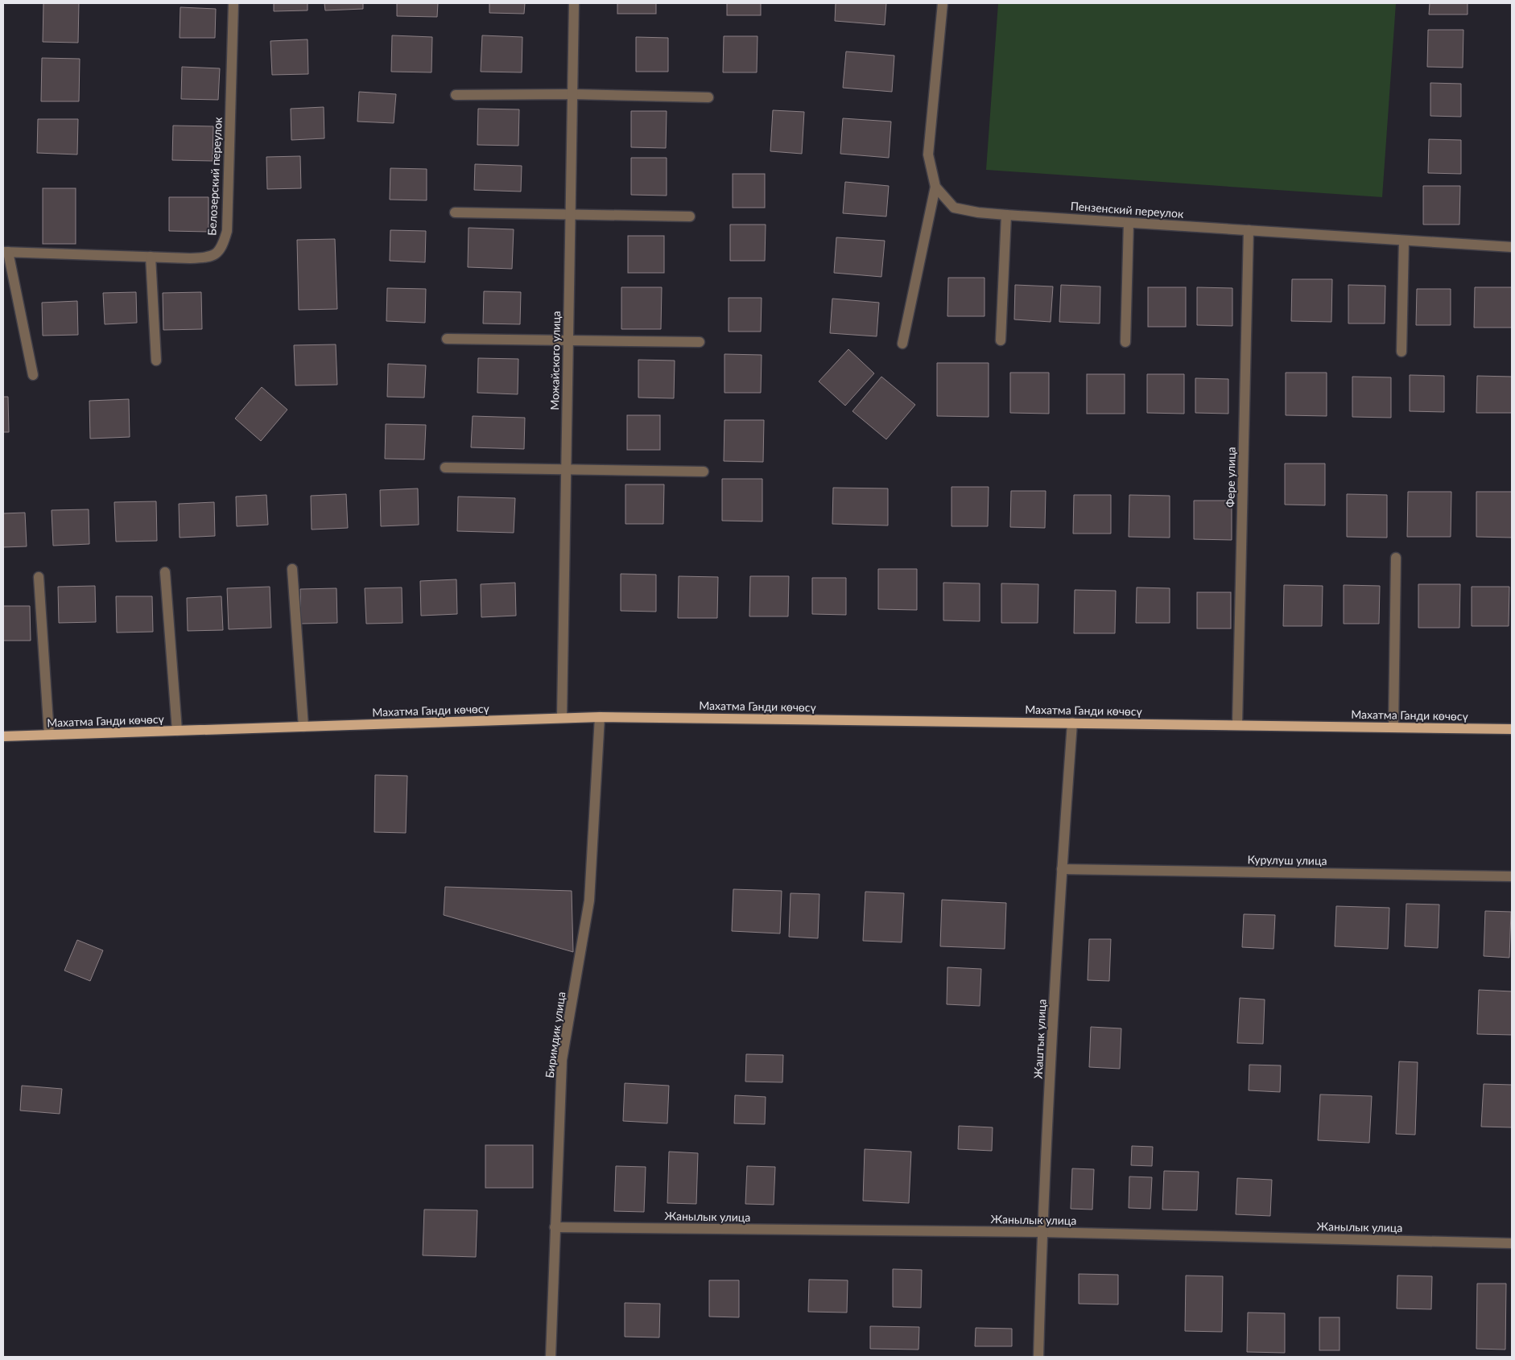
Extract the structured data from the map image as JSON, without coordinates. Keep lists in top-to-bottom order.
{
  "streets": {
    "main road": ["Махатма Ганди көчөсү"],
    "street": [
      "Белозерский переулок",
      "Пензенский переулок",
      "Можайского улица",
      "Фере улица",
      "Курулуш улица",
      "Биримдик улица",
      "Жаштык улица",
      "Жанылык улица"
    ]
  },
  "crossings": [
    ["Пензенский переулок", "Фере улица"],
    ["Можайского улица", "Махатма Ганди көчөсү"],
    ["Фере улица", "Махатма Ганди көчөсү"],
    ["Махатма Ганди көчөсү", "Биримдик улица"],
    ["Махатма Ганди көчөсү", "Жаштык улица"],
    ["Курулуш улица", "Жаштык улица"],
    ["Биримдик улица", "Жанылык улица"],
    ["Жаштык улица", "Жанылык улица"]
  ]
}
